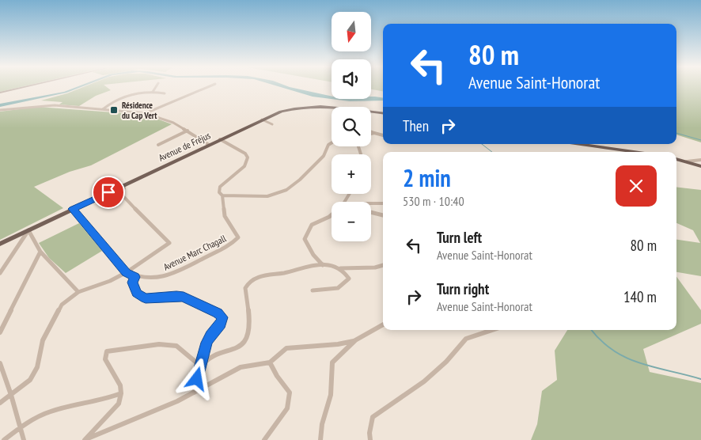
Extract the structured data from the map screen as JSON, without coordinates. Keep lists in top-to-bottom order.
{
  "streets": {
    "main road": ["Avenue de Fréjus"],
    "street": ["Avenue Marc Chagall"]
  },
  "places": {
    "transit": ["Résidence du Cap Vert"]
  },
  "north": "bottom",
  "page": {
    "map_buttons": ["+", "−"],
    "turn": ["80 m", "Avenue Saint-Honorat"],
    "then": "Then",
    "heading": ["2 min", "530 m · 10:40"],
    "list": [
      {
        "name": "Turn left",
        "note": "Avenue Saint-Honorat",
        "value": "80 m"
      },
      {
        "name": "Turn right",
        "note": "Avenue Saint-Honorat",
        "value": "140 m"
      }
    ]
  }
}
